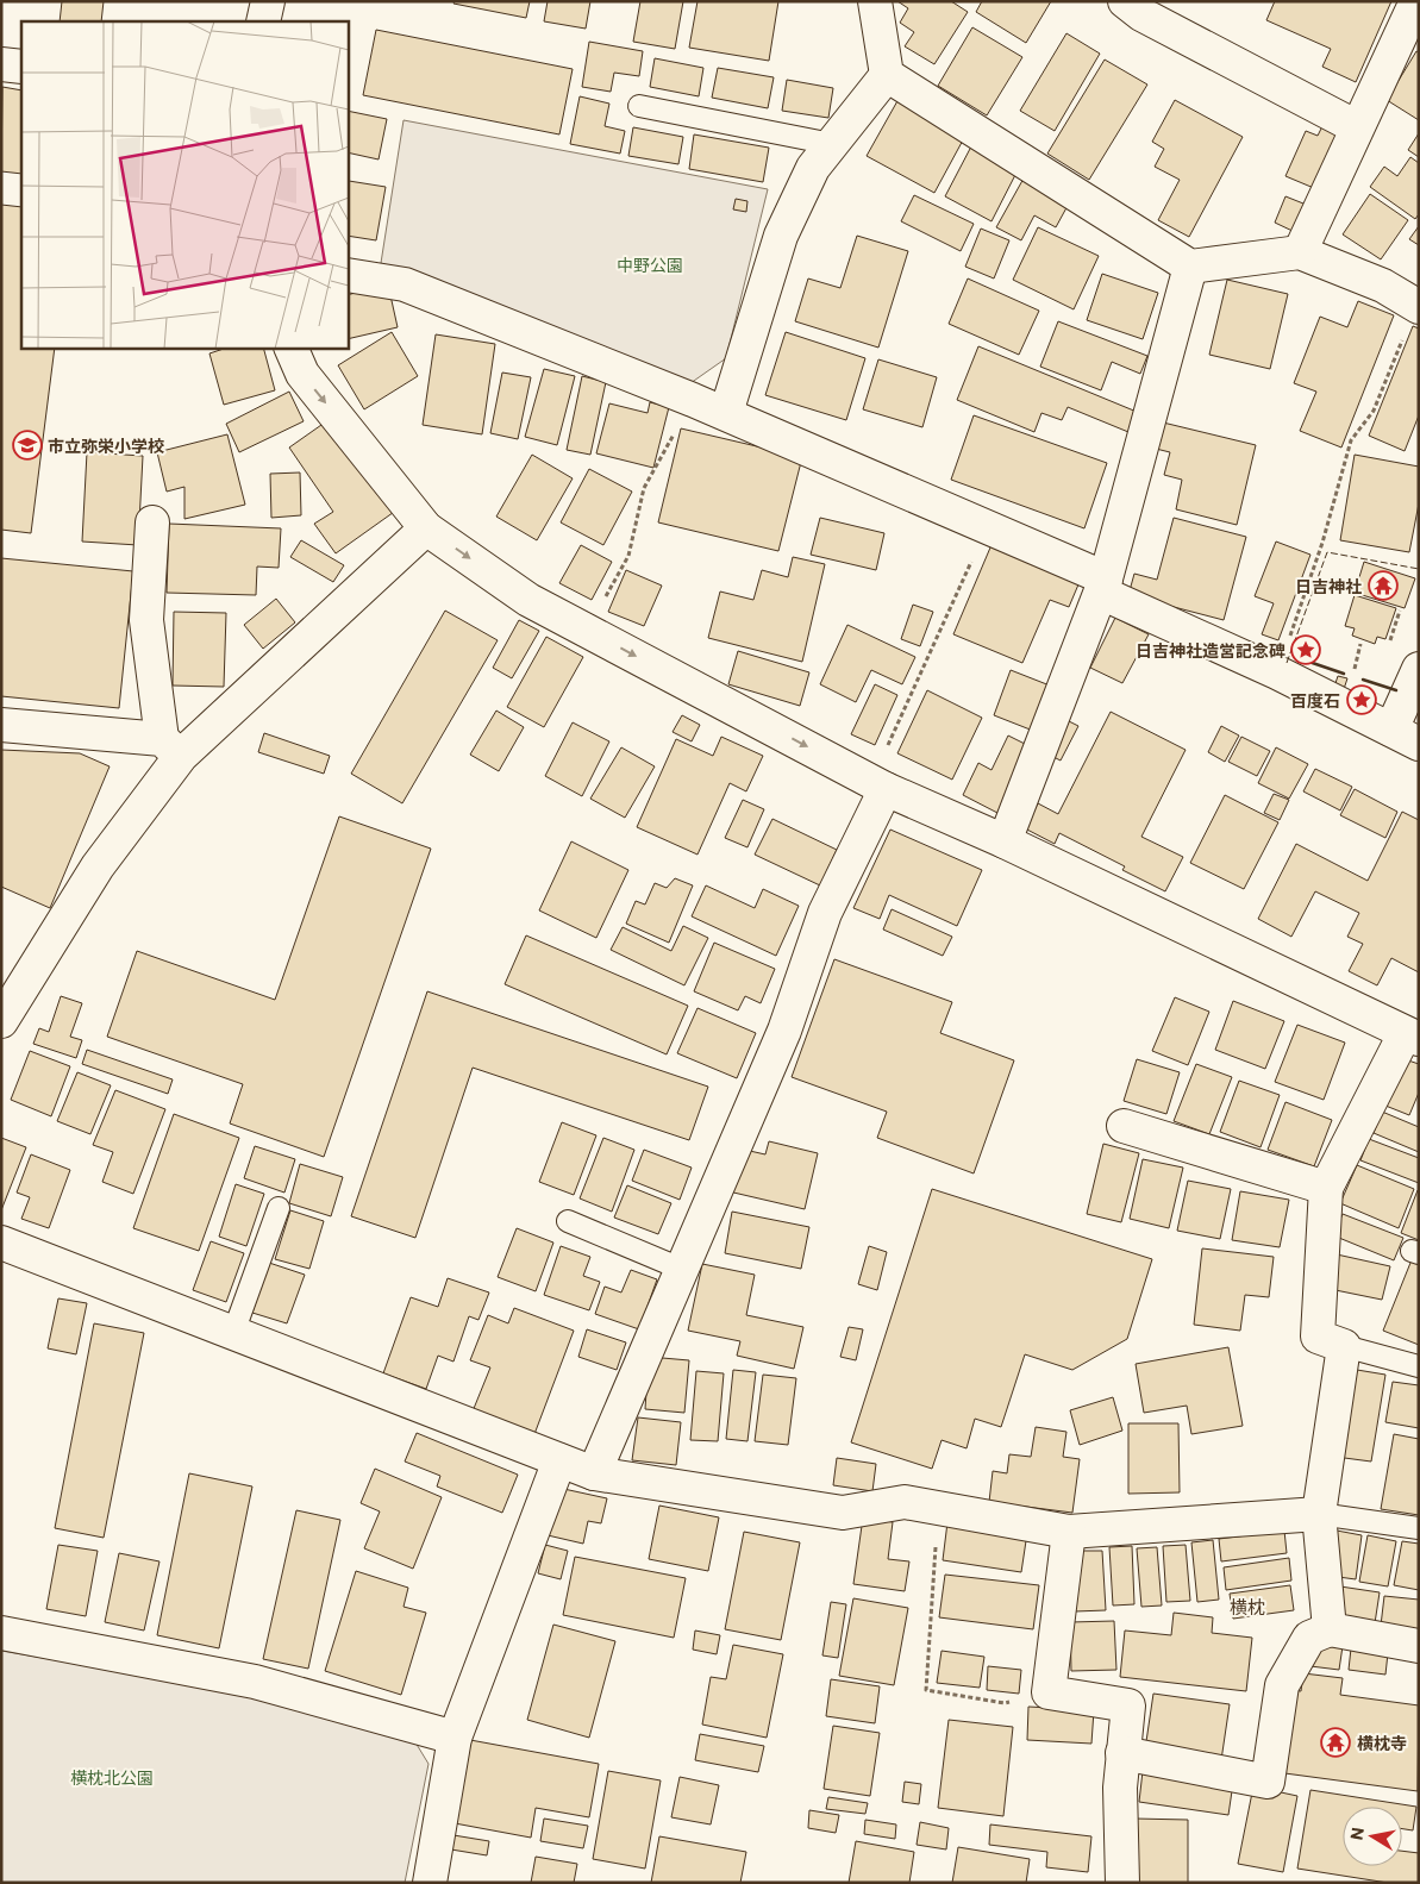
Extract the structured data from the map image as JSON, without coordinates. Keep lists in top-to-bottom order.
{
  "districts": ["横枕"],
  "parks": ["中野公園", "横枕北公園"],
  "places": {
    "school or university": ["市立弥栄小学校"],
    "temple": ["日吉神社", "横枕寺"],
    "place": ["日吉神社造営記念碑", "百度石"]
  },
  "north": "left"
}
